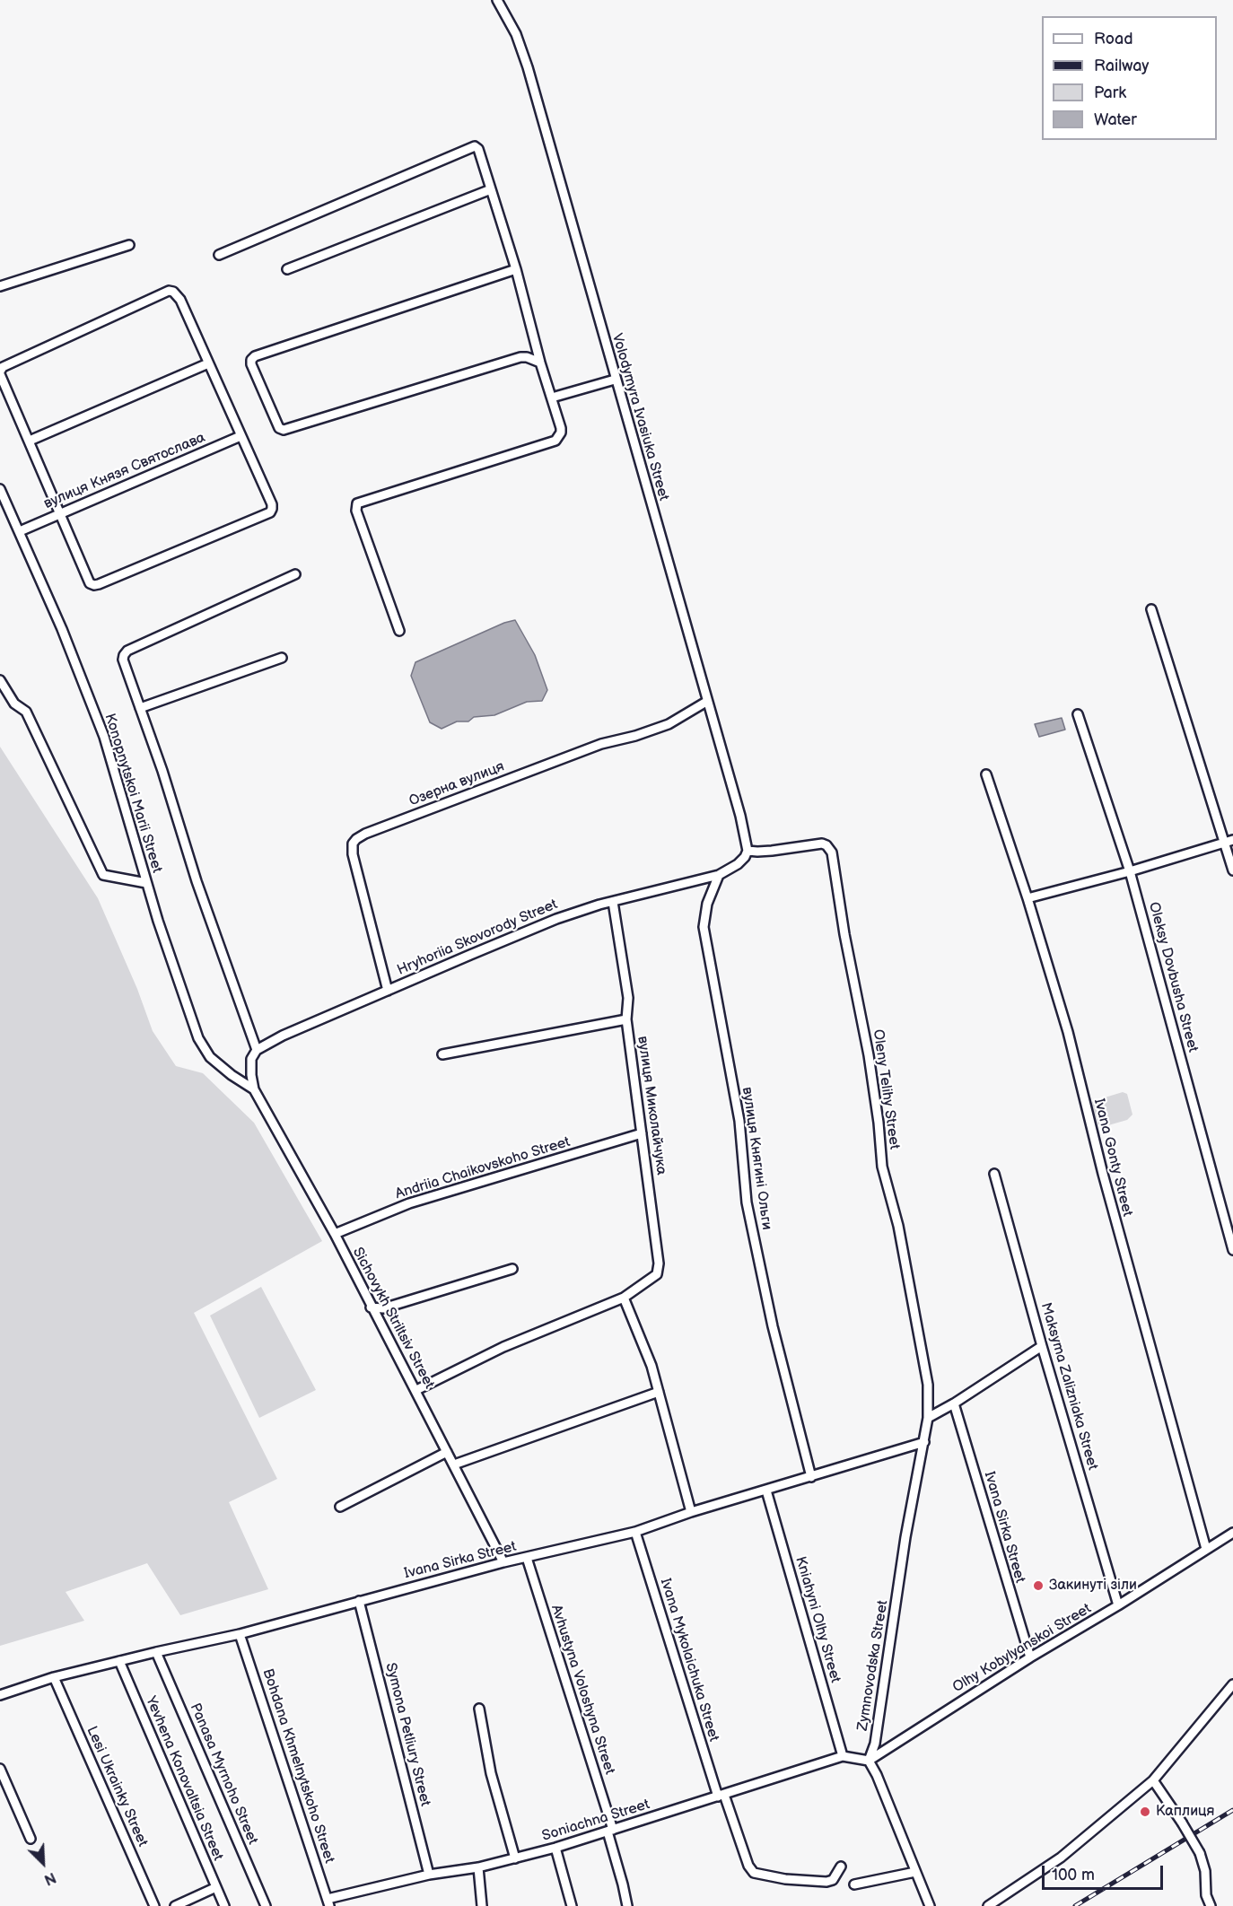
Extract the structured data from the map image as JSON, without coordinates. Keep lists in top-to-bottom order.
{
  "streets": {
    "street": [
      "Volodymyra Ivasiuka Street",
      "вулиця Князя Святослава",
      "Озерна вулиця",
      "Konopnytskoi Marii Street",
      "Hryhoriia Skovorody Street",
      "Oleksy Dovbusha Street",
      "Oleny Telihy Street",
      "вулиця Миколайчука",
      "Ivana Gonty Street",
      "вулиця Княгині Ольги",
      "Andriia Chaikovskoho Street",
      "Sichovykh Striltsiv Street",
      "Maksyma Zalizniaka Street",
      "Ivana Sirka Street",
      "Kniahyni Olhy Street",
      "Olhy Kobylyanskoi Street",
      "Ivana Mykolaichuka Street",
      "Zymnovodska Street",
      "Avhustyna Voloshyna Street",
      "Symona Petliury Street",
      "Bohdana Khmelnytskoho Street",
      "Panasa Myrnoho Street",
      "Yevhena Konovaltsia Street",
      "Lesi Ukrainky Street",
      "Soniachna Street"
    ]
  },
  "crossings": [
    ["Volodymyra Ivasiuka Street", "Озерна вулиця"],
    ["Volodymyra Ivasiuka Street", "Hryhoriia Skovorody Street"],
    ["Volodymyra Ivasiuka Street", "Oleny Telihy Street"],
    ["вулиця Князя Святослава", "Konopnytskoi Marii Street"],
    ["Озерна вулиця", "Hryhoriia Skovorody Street"],
    ["Konopnytskoi Marii Street", "Sichovykh Striltsiv Street"],
    ["Hryhoriia Skovorody Street", "Oleny Telihy Street"],
    ["Hryhoriia Skovorody Street", "вулиця Миколайчука"],
    ["Hryhoriia Skovorody Street", "вулиця Княгині Ольги"],
    ["Oleny Telihy Street", "Zymnovodska Street"],
    ["вулиця Миколайчука", "Andriia Chaikovskoho Street"],
    ["вулиця Миколайчука", "Sichovykh Striltsiv Street"],
    ["Ivana Gonty Street", "Olhy Kobylyanskoi Street"],
    ["вулиця Княгині Ольги", "Ivana Sirka Street"],
    ["Andriia Chaikovskoho Street", "Sichovykh Striltsiv Street"],
    ["Sichovykh Striltsiv Street", "Ivana Sirka Street"],
    ["Maksyma Zalizniaka Street", "Olhy Kobylyanskoi Street"],
    ["Ivana Sirka Street", "Kniahyni Olhy Street"],
    ["Ivana Sirka Street", "Olhy Kobylyanskoi Street"],
    ["Ivana Sirka Street", "Ivana Mykolaichuka Street"],
    ["Ivana Sirka Street", "Zymnovodska Street"],
    ["Ivana Sirka Street", "Avhustyna Voloshyna Street"],
    ["Ivana Sirka Street", "Symona Petliury Street"],
    ["Ivana Sirka Street", "Bohdana Khmelnytskoho Street"],
    ["Ivana Sirka Street", "Panasa Myrnoho Street"],
    ["Ivana Sirka Street", "Yevhena Konovaltsia Street"],
    ["Ivana Sirka Street", "Lesi Ukrainky Street"],
    ["Kniahyni Olhy Street", "Soniachna Street"],
    ["Olhy Kobylyanskoi Street", "Zymnovodska Street"],
    ["Olhy Kobylyanskoi Street", "Soniachna Street"],
    ["Ivana Mykolaichuka Street", "Soniachna Street"],
    ["Zymnovodska Street", "Soniachna Street"],
    ["Avhustyna Voloshyna Street", "Soniachna Street"],
    ["Symona Petliury Street", "Soniachna Street"],
    ["Bohdana Khmelnytskoho Street", "Soniachna Street"]
  ],
  "places": ["Закинуті зіли", "Каплиця"],
  "legend": [
    "Road",
    "Railway",
    "Park",
    "Water"
  ],
  "scale_bar": "100 m",
  "north": "bottom right"
}
